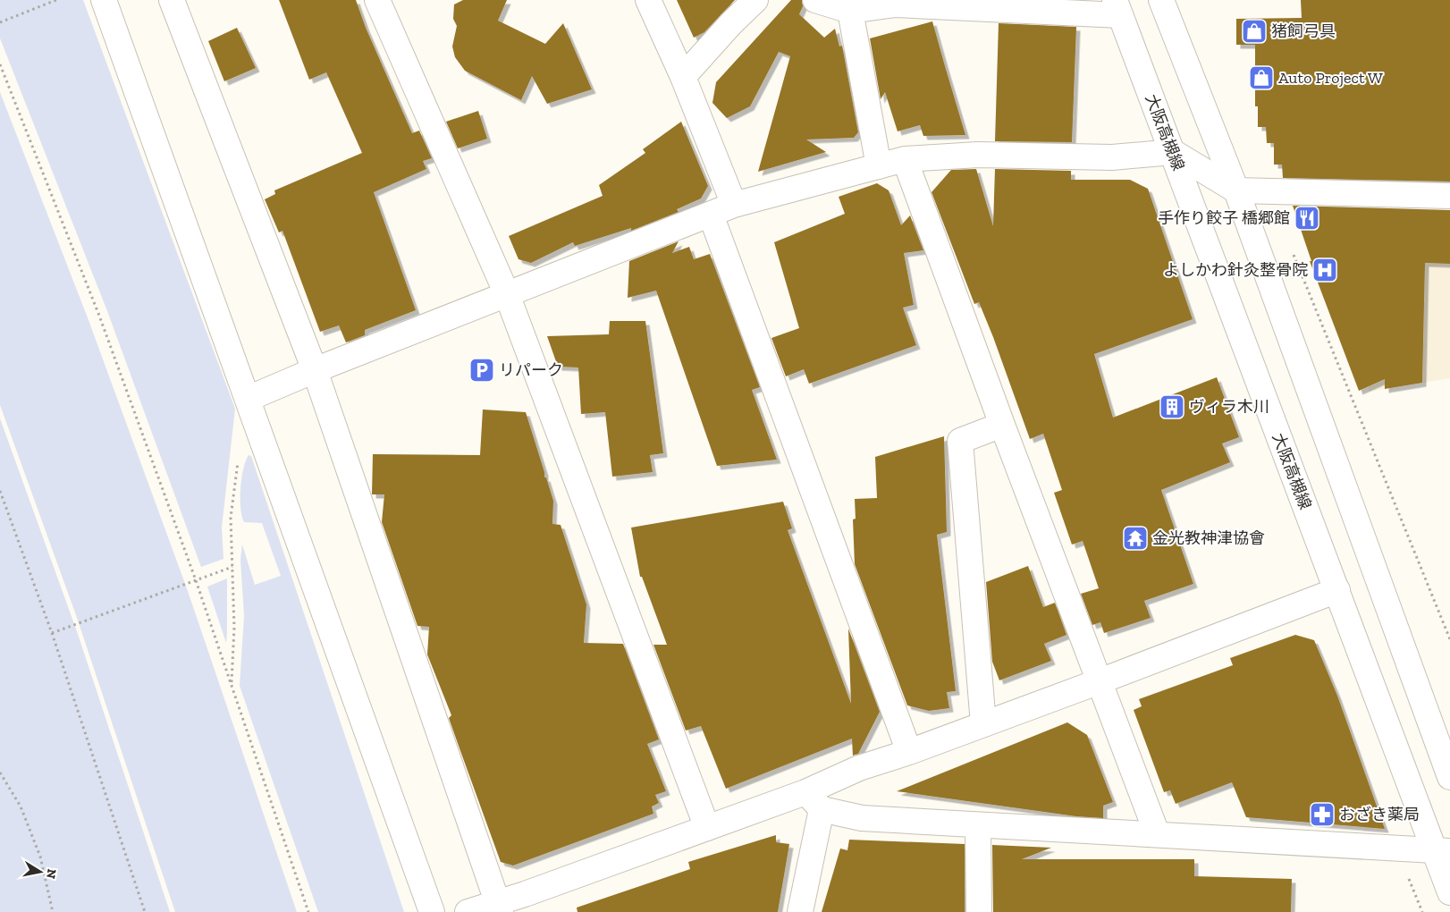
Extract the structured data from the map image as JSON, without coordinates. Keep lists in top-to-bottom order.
{
  "streets": {
    "street": ["大阪高槻線"]
  },
  "places": {
    "shop": ["猪飼弓具", "Auto Project W"],
    "restaurant": ["手作り餃子 橋郷館"],
    "hospital": ["よしかわ針灸整骨院"],
    "parking": ["リパーク"],
    "building": ["ヴィラ木川"],
    "temple": ["金光教神津協會"],
    "pharmacy": ["おざき薬局"]
  },
  "north": "right"
}
